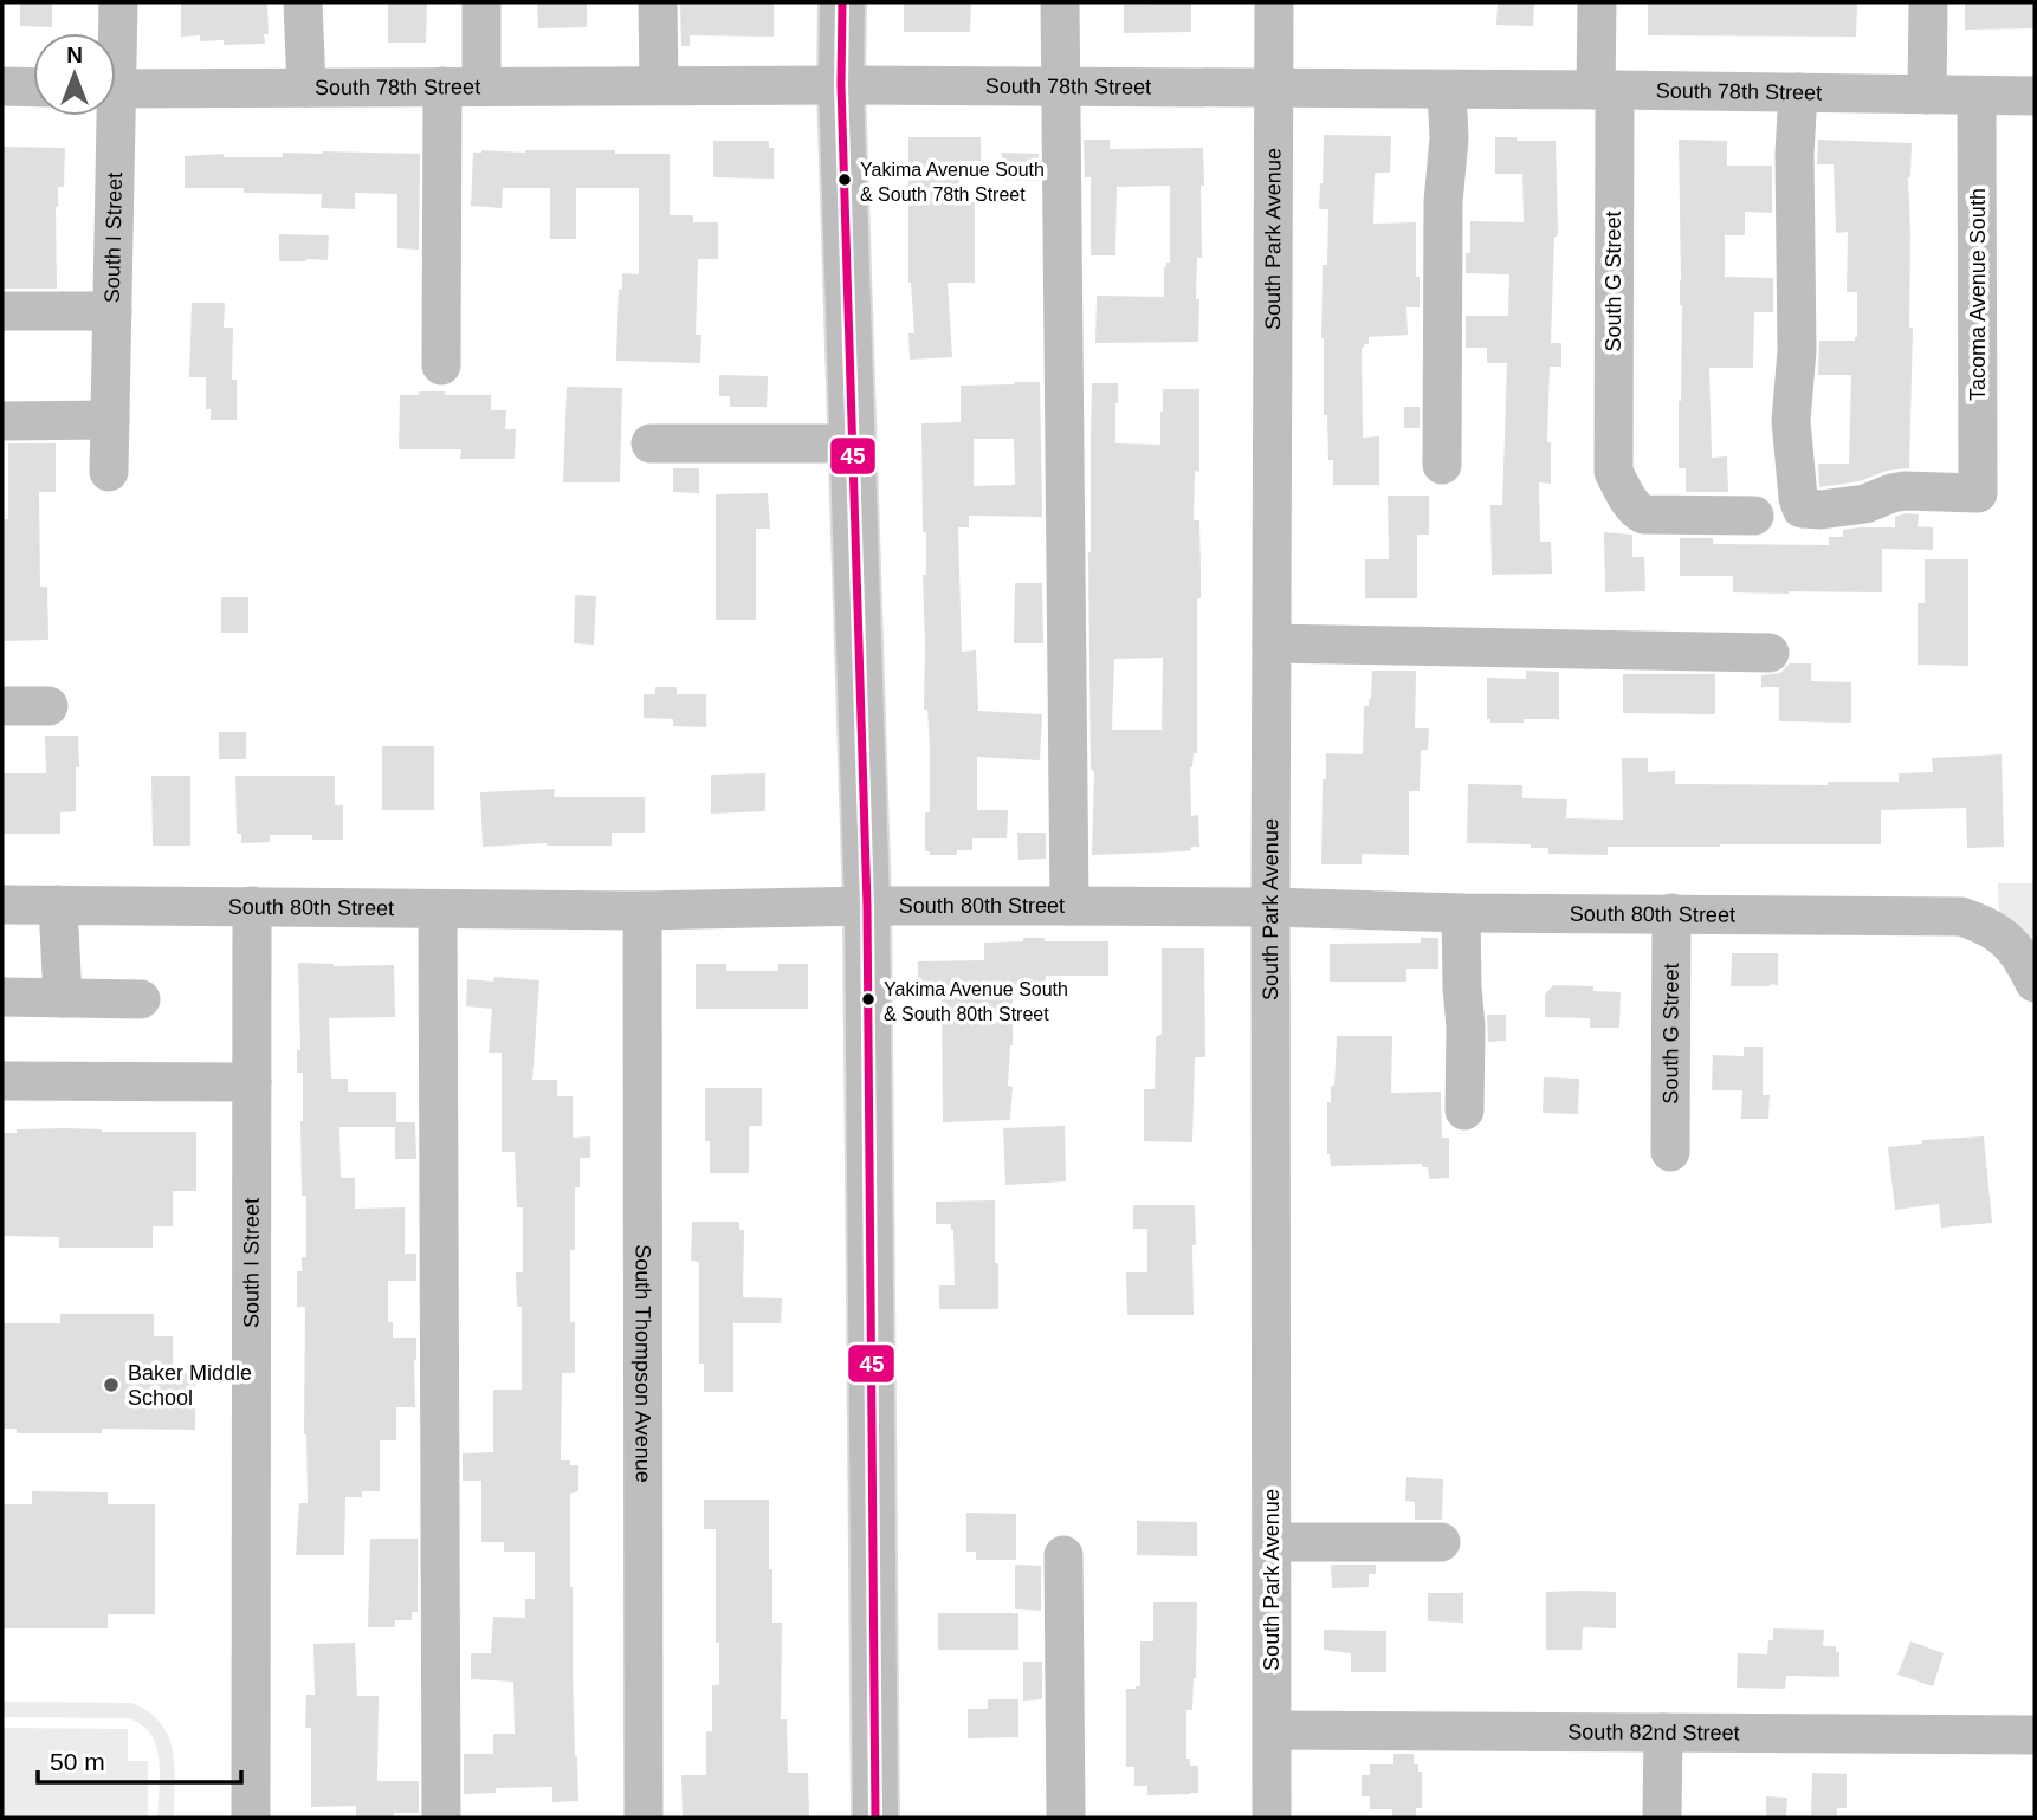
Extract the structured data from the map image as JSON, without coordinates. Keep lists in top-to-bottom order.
{
  "streets": {
    "street": [
      "South 78th Street",
      "South I Street",
      "South Park Avenue",
      "South G Street",
      "Tacoma Avenue South",
      "South 80th Street",
      "South Thompson Avenue",
      "South 82nd Street"
    ]
  },
  "crossings": [
    ["South 78th Street", "South Park Avenue"],
    ["South 78th Street", "South G Street"],
    ["South 78th Street", "Tacoma Avenue South"],
    ["South I Street", "South 80th Street"],
    ["South Park Avenue", "South 80th Street"],
    ["South Park Avenue", "South 82nd Street"],
    ["South G Street", "South 80th Street"],
    ["South 80th Street", "South Thompson Avenue"]
  ],
  "places": ["Yakima Avenue South & South 78th Street", "Yakima Avenue South & South 80th Street", "Baker Middle School"],
  "lines": ["transit line 45"],
  "scale_bar": "50 m",
  "north": "top"
}
